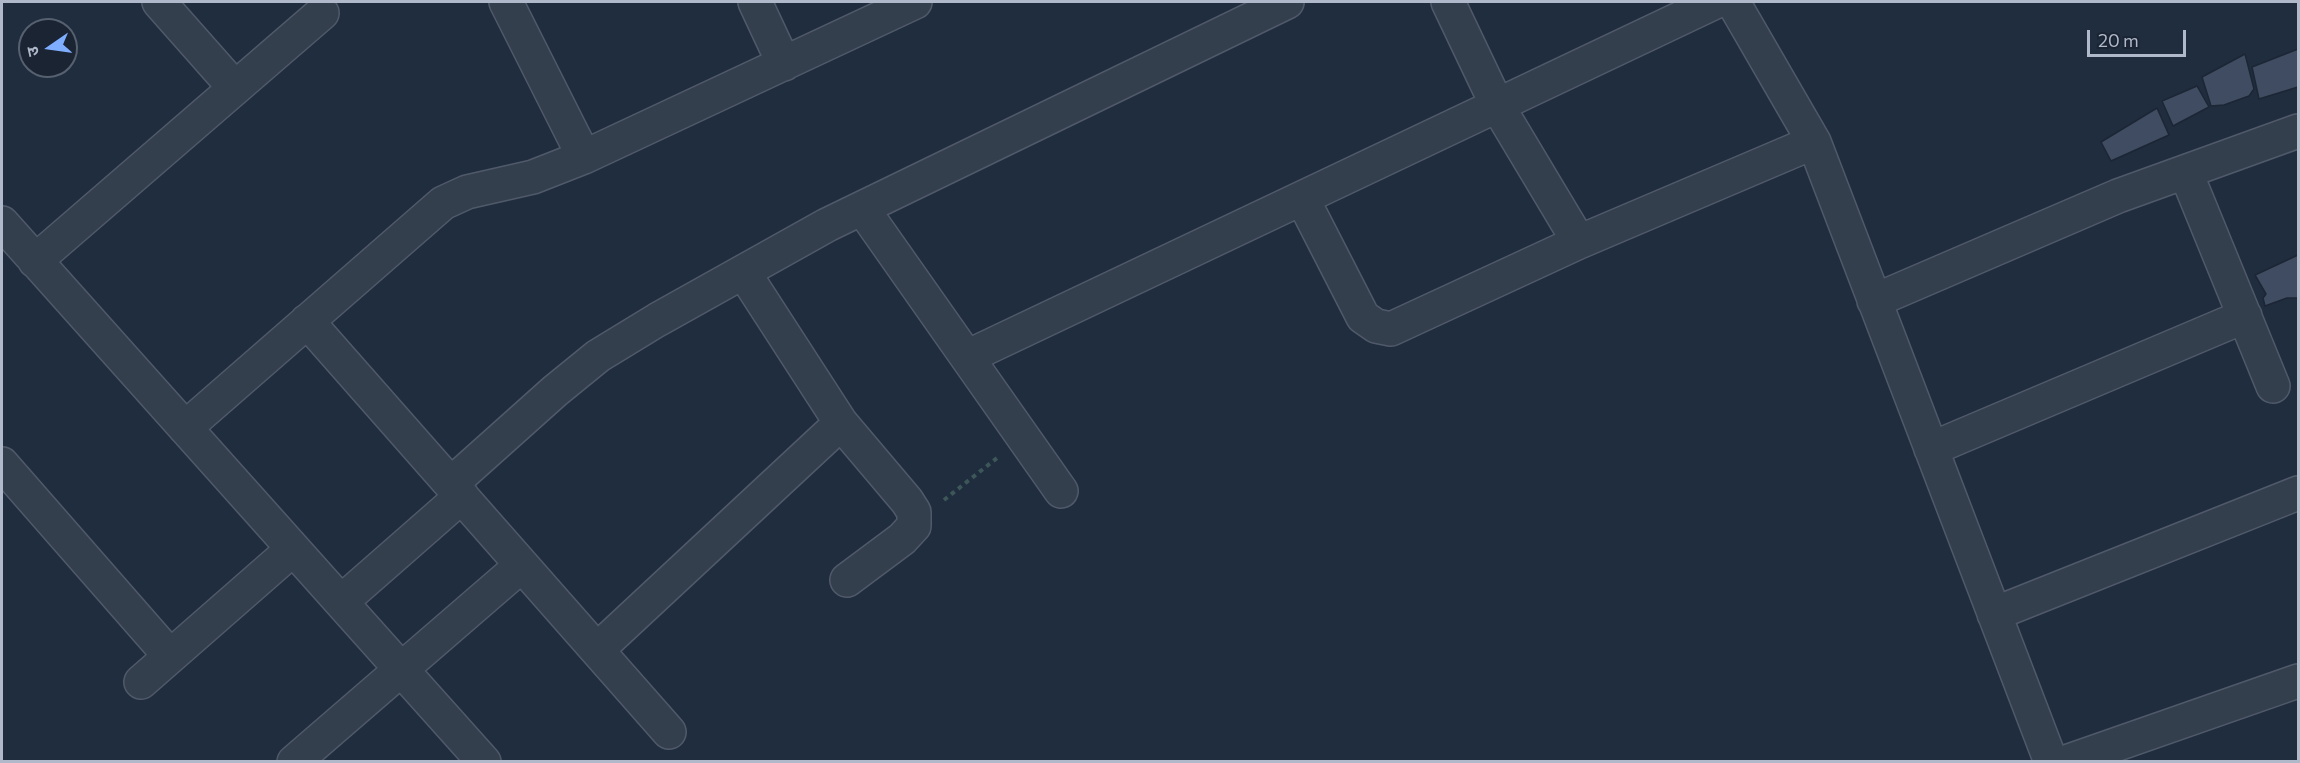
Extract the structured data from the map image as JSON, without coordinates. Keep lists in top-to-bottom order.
{
  "scale_bar": "20 m",
  "north": "left"
}
